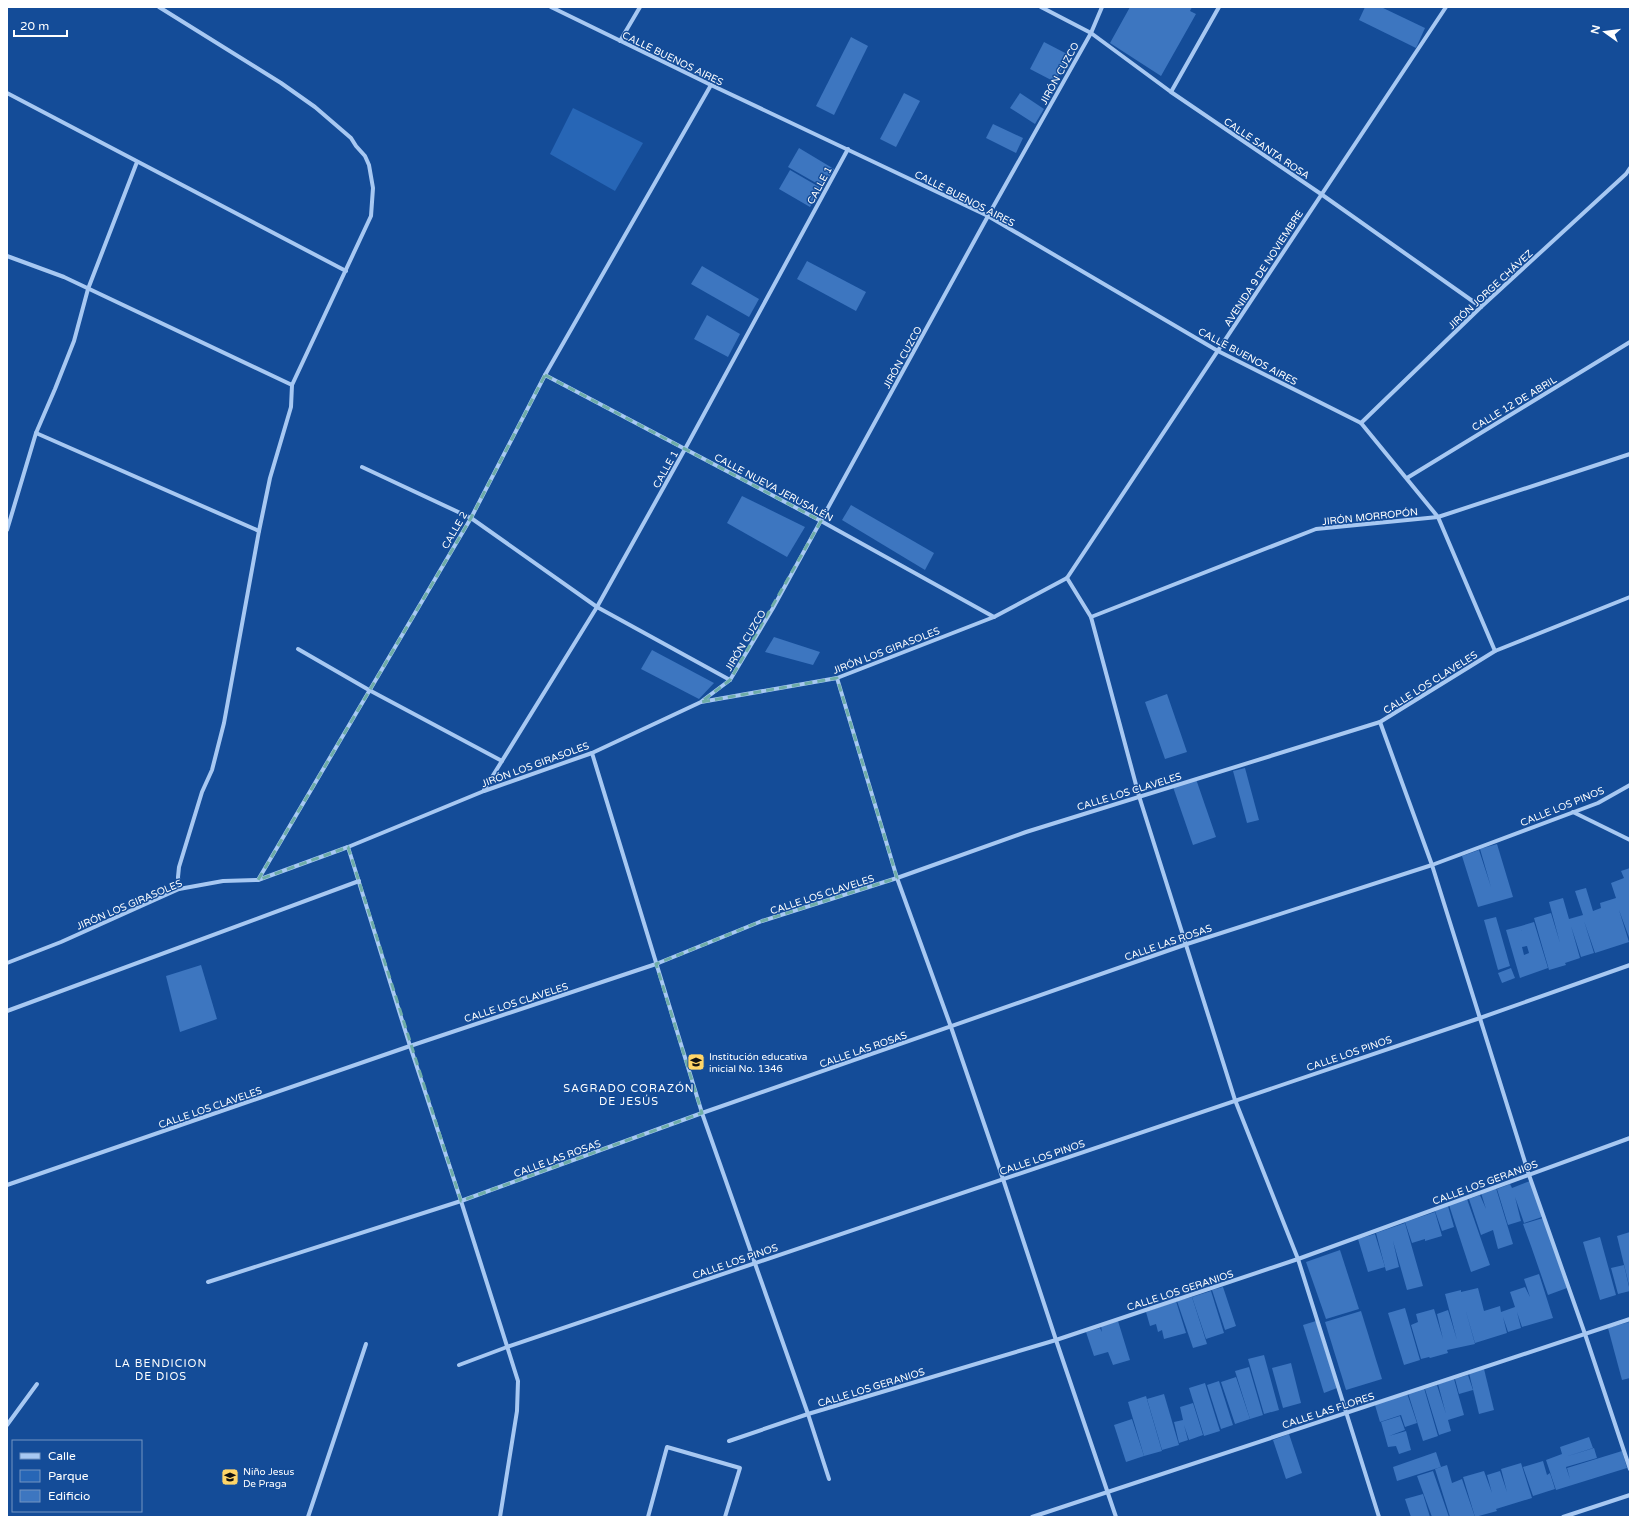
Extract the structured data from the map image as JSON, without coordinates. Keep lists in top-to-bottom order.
{
  "streets": {
    "street": [
      "CALLE BUENOS AIRES",
      "JIRÓN CUZCO",
      "CALLE SANTA ROSA",
      "CALLE 1",
      "AVENIDA 9 DE NOVIEMBRE",
      "JIRÓN JORGE CHÁVEZ",
      "CALLE 12 DE ABRIL",
      "CALLE NUEVA JERUSALÉN",
      "JIRÓN MORROPÓN",
      "CALLE 2",
      "JIRÓN LOS GIRASOLES",
      "CALLE LOS CLAVELES",
      "CALLE LOS PINOS",
      "CALLE LAS ROSAS",
      "CALLE LOS GERANIOS",
      "CALLE LAS FLORES"
    ]
  },
  "crossings": [
    ["CALLE BUENOS AIRES", "JIRÓN CUZCO"],
    ["CALLE BUENOS AIRES", "CALLE 1"],
    ["CALLE BUENOS AIRES", "AVENIDA 9 DE NOVIEMBRE"],
    ["CALLE BUENOS AIRES", "JIRÓN JORGE CHÁVEZ"],
    ["CALLE BUENOS AIRES", "CALLE 2"],
    ["JIRÓN CUZCO", "CALLE SANTA ROSA"],
    ["JIRÓN CUZCO", "CALLE NUEVA JERUSALÉN"],
    ["JIRÓN CUZCO", "JIRÓN LOS GIRASOLES"],
    ["CALLE SANTA ROSA", "AVENIDA 9 DE NOVIEMBRE"],
    ["CALLE SANTA ROSA", "JIRÓN JORGE CHÁVEZ"],
    ["CALLE 1", "CALLE NUEVA JERUSALÉN"],
    ["CALLE 1", "JIRÓN LOS GIRASOLES"],
    ["AVENIDA 9 DE NOVIEMBRE", "JIRÓN LOS GIRASOLES"],
    ["CALLE NUEVA JERUSALÉN", "CALLE 2"],
    ["CALLE NUEVA JERUSALÉN", "JIRÓN LOS GIRASOLES"],
    ["CALLE 2", "JIRÓN LOS GIRASOLES"],
    ["CALLE LOS PINOS", "CALLE LAS ROSAS"]
  ],
  "districts": ["SAGRADO CORAZÓN DE JESÚS", "LA BENDICION DE DIOS"],
  "places": {
    "school or university": ["Institución educativa inicial No. 1346", "Niño Jesus De Praga"]
  },
  "legend": ["Calle", "Parque", "Edificio"],
  "scale_bar": "20 m",
  "north": "left"
}
